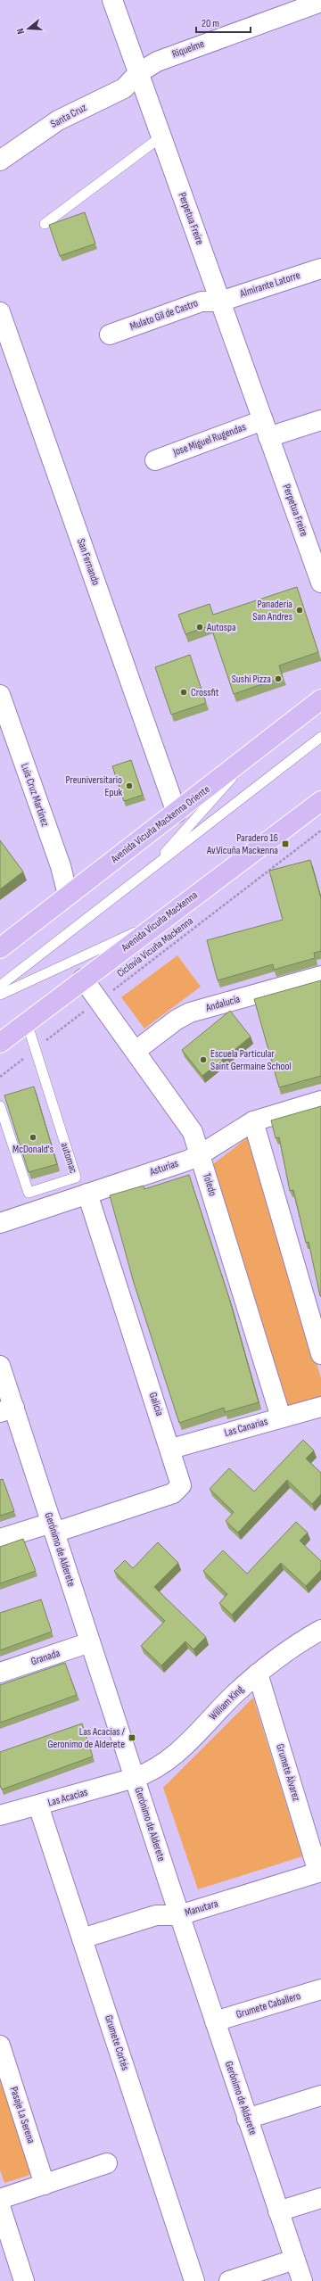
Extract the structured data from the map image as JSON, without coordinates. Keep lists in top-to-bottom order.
{
  "streets": {
    "main road": ["Avenida Vicuña Mackenna Oriente", "Avenida Vicuña Mackenna"],
    "street": [
      "Riquelme",
      "Santa Cruz",
      "Perpetua Freire",
      "Almirante Latorre",
      "Mulato Gil de Castro",
      "Jose Miguel Rugendas",
      "San Fernando",
      "Luis Cruz Martínez",
      "Andalucía",
      "Asturias",
      "Toledo",
      "Galicia",
      "Las Canarias",
      "Gerónimo de Alderete",
      "Granada",
      "William King",
      "Grumete Álvarez",
      "Las Acacias",
      "Manutara",
      "Grumete Caballero",
      "Grumete Cortés",
      "Pasaje La Serena"
    ],
    "lane": ["automac"],
    "path": ["Ciclovía Vicuña Mackenna"]
  },
  "crossings": [
    ["Riquelme", "Santa Cruz"],
    ["Riquelme", "Perpetua Freire"],
    ["Santa Cruz", "Perpetua Freire"],
    ["Perpetua Freire", "Almirante Latorre"],
    ["Perpetua Freire", "Mulato Gil de Castro"],
    ["Perpetua Freire", "Jose Miguel Rugendas"],
    ["Almirante Latorre", "Mulato Gil de Castro"],
    ["San Fernando", "Avenida Vicuña Mackenna Oriente"],
    ["Luis Cruz Martínez", "Avenida Vicuña Mackenna Oriente"],
    ["Avenida Vicuña Mackenna", "automac"],
    ["Avenida Vicuña Mackenna", "Toledo"],
    ["Ciclovía Vicuña Mackenna", "automac"],
    ["Ciclovía Vicuña Mackenna", "Toledo"],
    ["Andalucía", "Toledo"],
    ["Asturias", "Toledo"],
    ["Asturias", "Galicia"],
    ["Toledo", "Las Canarias"],
    ["Galicia", "Las Canarias"],
    ["Galicia", "Gerónimo de Alderete"],
    ["Gerónimo de Alderete", "Granada"],
    ["Gerónimo de Alderete", "William King"],
    ["Gerónimo de Alderete", "Las Acacias"],
    ["Gerónimo de Alderete", "Manutara"],
    ["Gerónimo de Alderete", "Grumete Caballero"],
    ["William King", "Grumete Álvarez"],
    ["William King", "Las Acacias"],
    ["Grumete Álvarez", "Manutara"],
    ["Las Acacias", "Grumete Cortés"],
    ["Manutara", "Grumete Cortés"]
  ],
  "places": {
    "other": [
      "Panadería San Andres",
      "Autospa",
      "Sushi Pizza",
      "Crossfit",
      "Preuniversitario Epuk",
      "Escuela Particular Saint Germaine School",
      "McDonald's"
    ],
    "transit": ["Paradero 16 Av.Vicuña Mackenna", "Las Acacias / Geronimo de Alderete"]
  },
  "scale_bar": "20 m",
  "north": "left"
}
